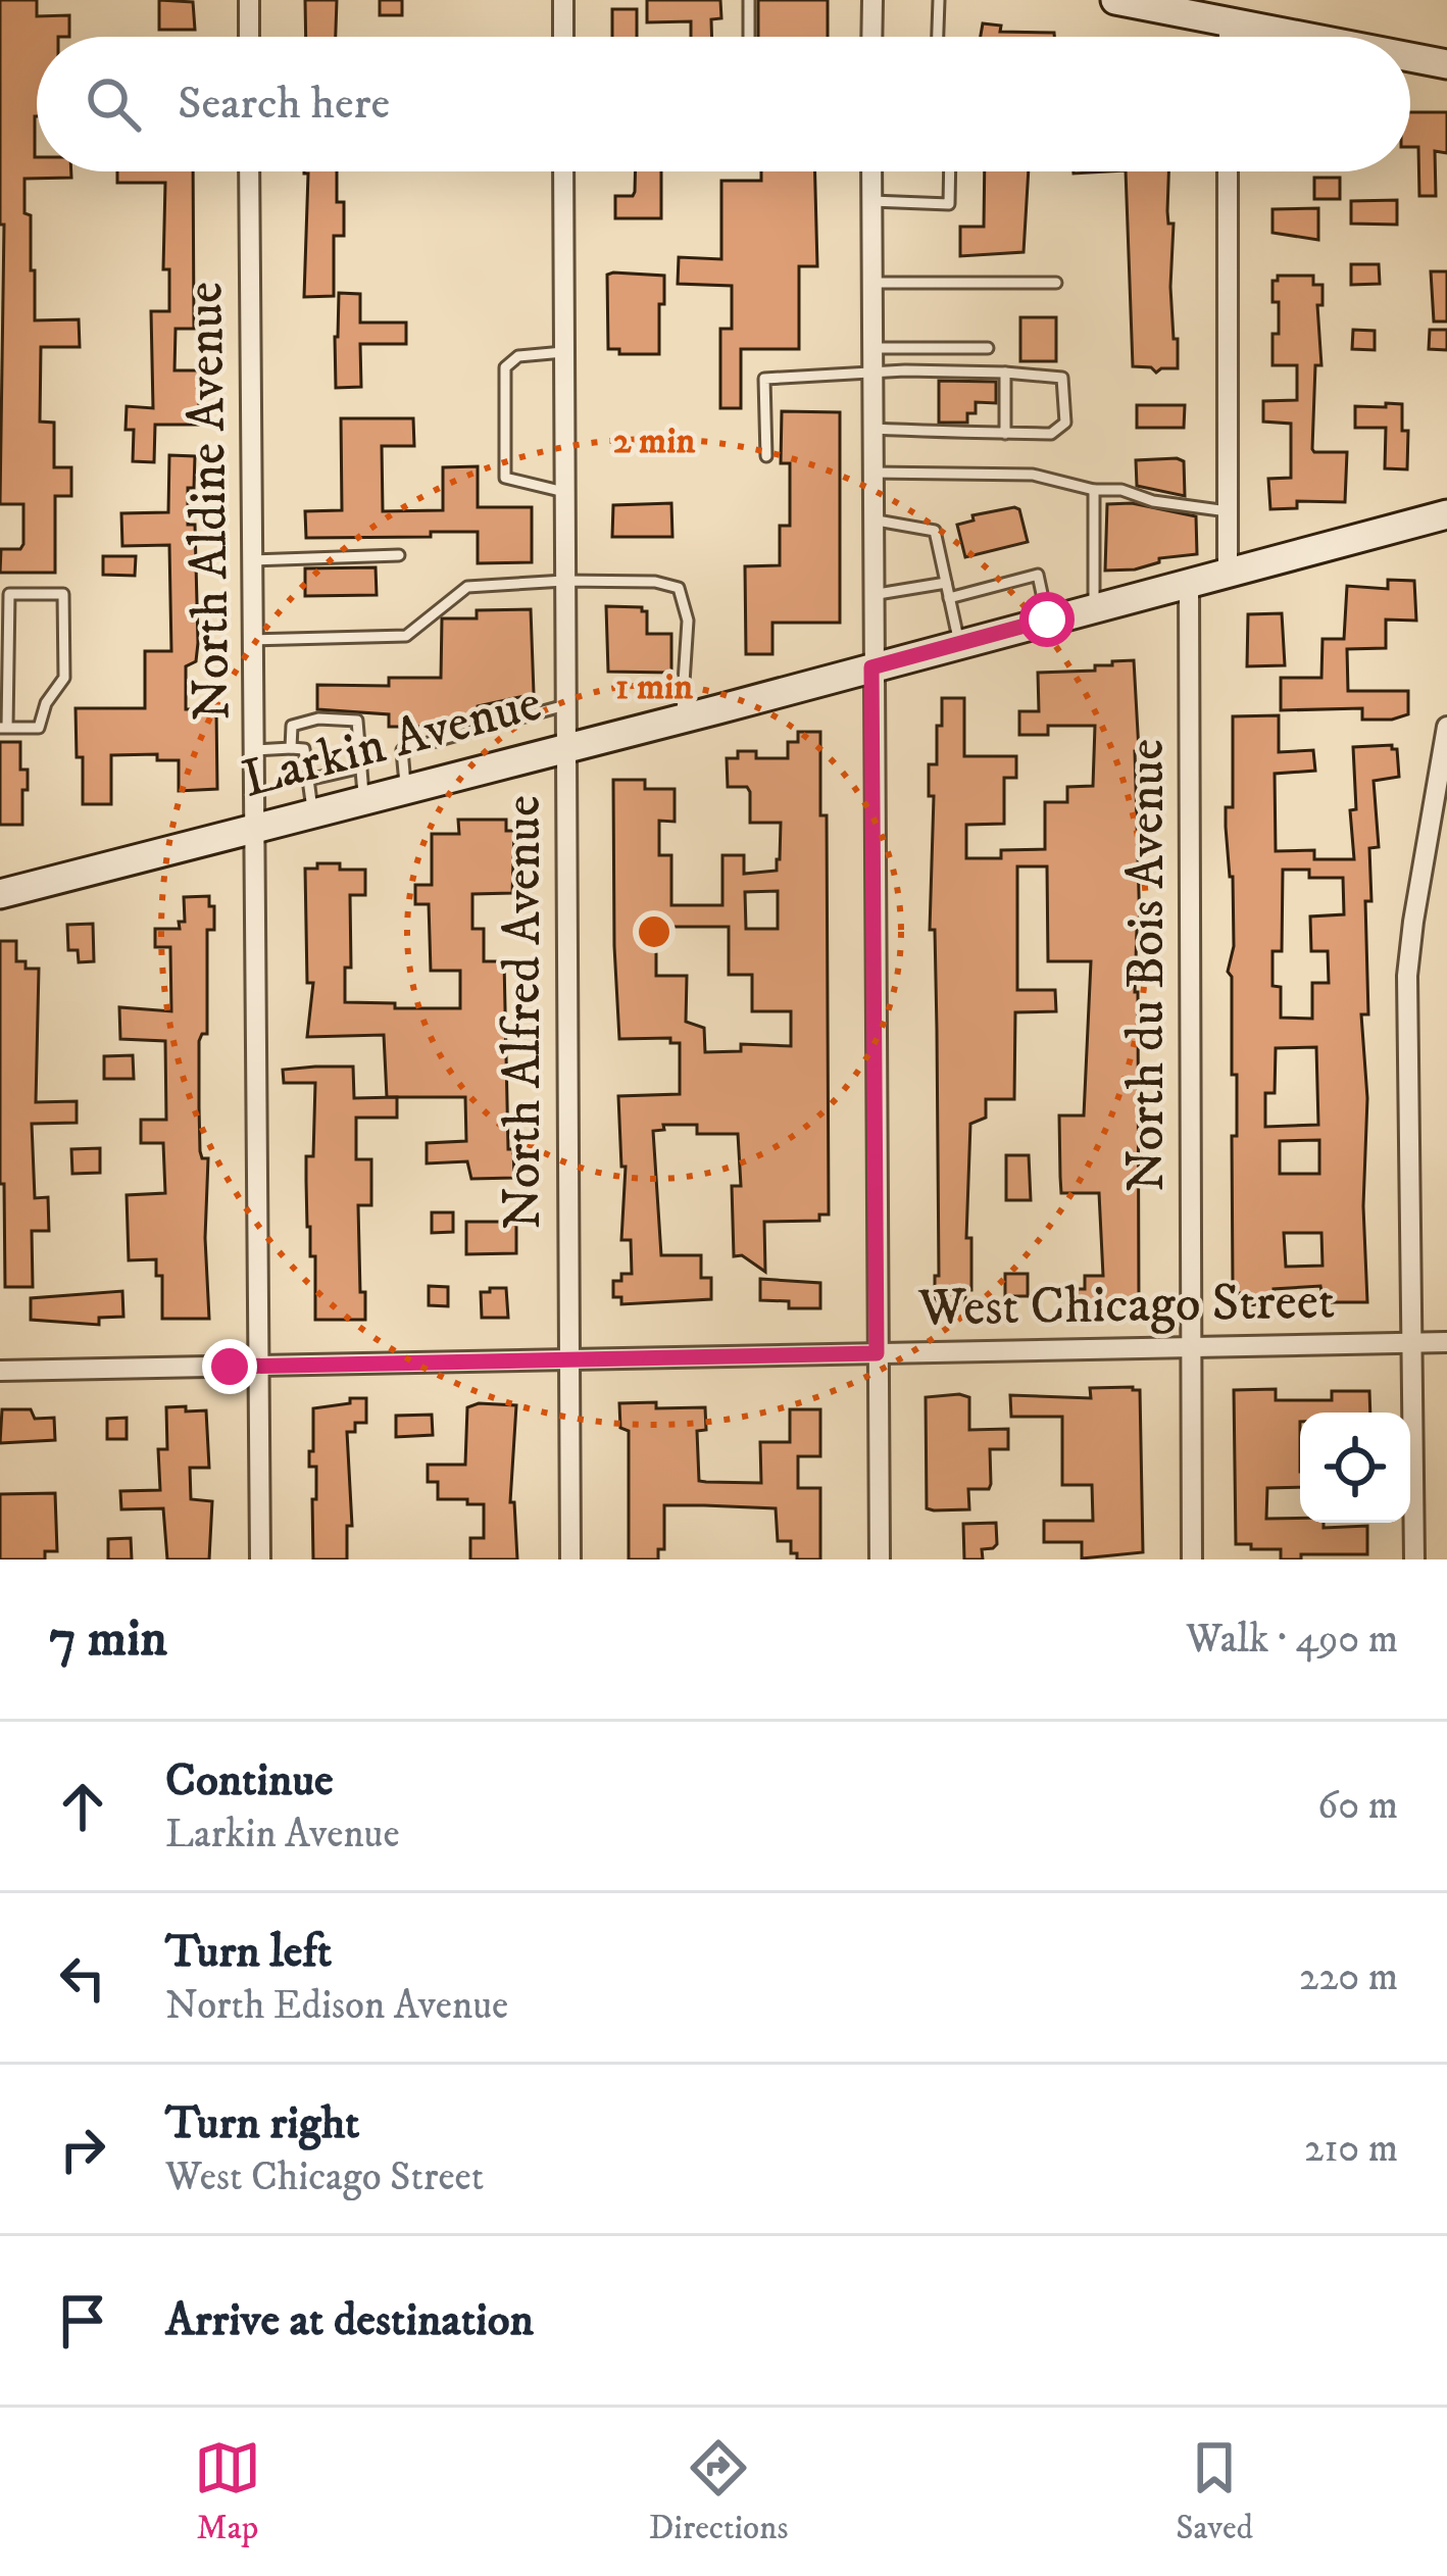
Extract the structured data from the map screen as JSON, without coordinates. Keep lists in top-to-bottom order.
{
  "streets": {
    "main road": ["Larkin Avenue"],
    "street": [
      "North Aldine Avenue",
      "North du Bois Avenue",
      "North Alfred Avenue",
      "West Chicago Street"
    ]
  },
  "crossings": [
    ["North Aldine Avenue", "Larkin Avenue"],
    ["North Aldine Avenue", "West Chicago Street"],
    ["Larkin Avenue", "North du Bois Avenue"],
    ["Larkin Avenue", "North Alfred Avenue"],
    ["North du Bois Avenue", "West Chicago Street"],
    ["North Alfred Avenue", "West Chicago Street"]
  ],
  "page": {
    "search": "Search here",
    "heading": ["7 min", "Walk · 490 m"],
    "list": [
      ["Continue", "Larkin Avenue", "60 m"],
      ["Turn left", "North Edison Avenue", "220 m"],
      ["Turn right", "West Chicago Street", "210 m"],
      "Arrive at destination"
    ],
    "nav": ["Map", "Directions", "Saved"]
  },
  "rings": ["2 min", "1 min"]
}
